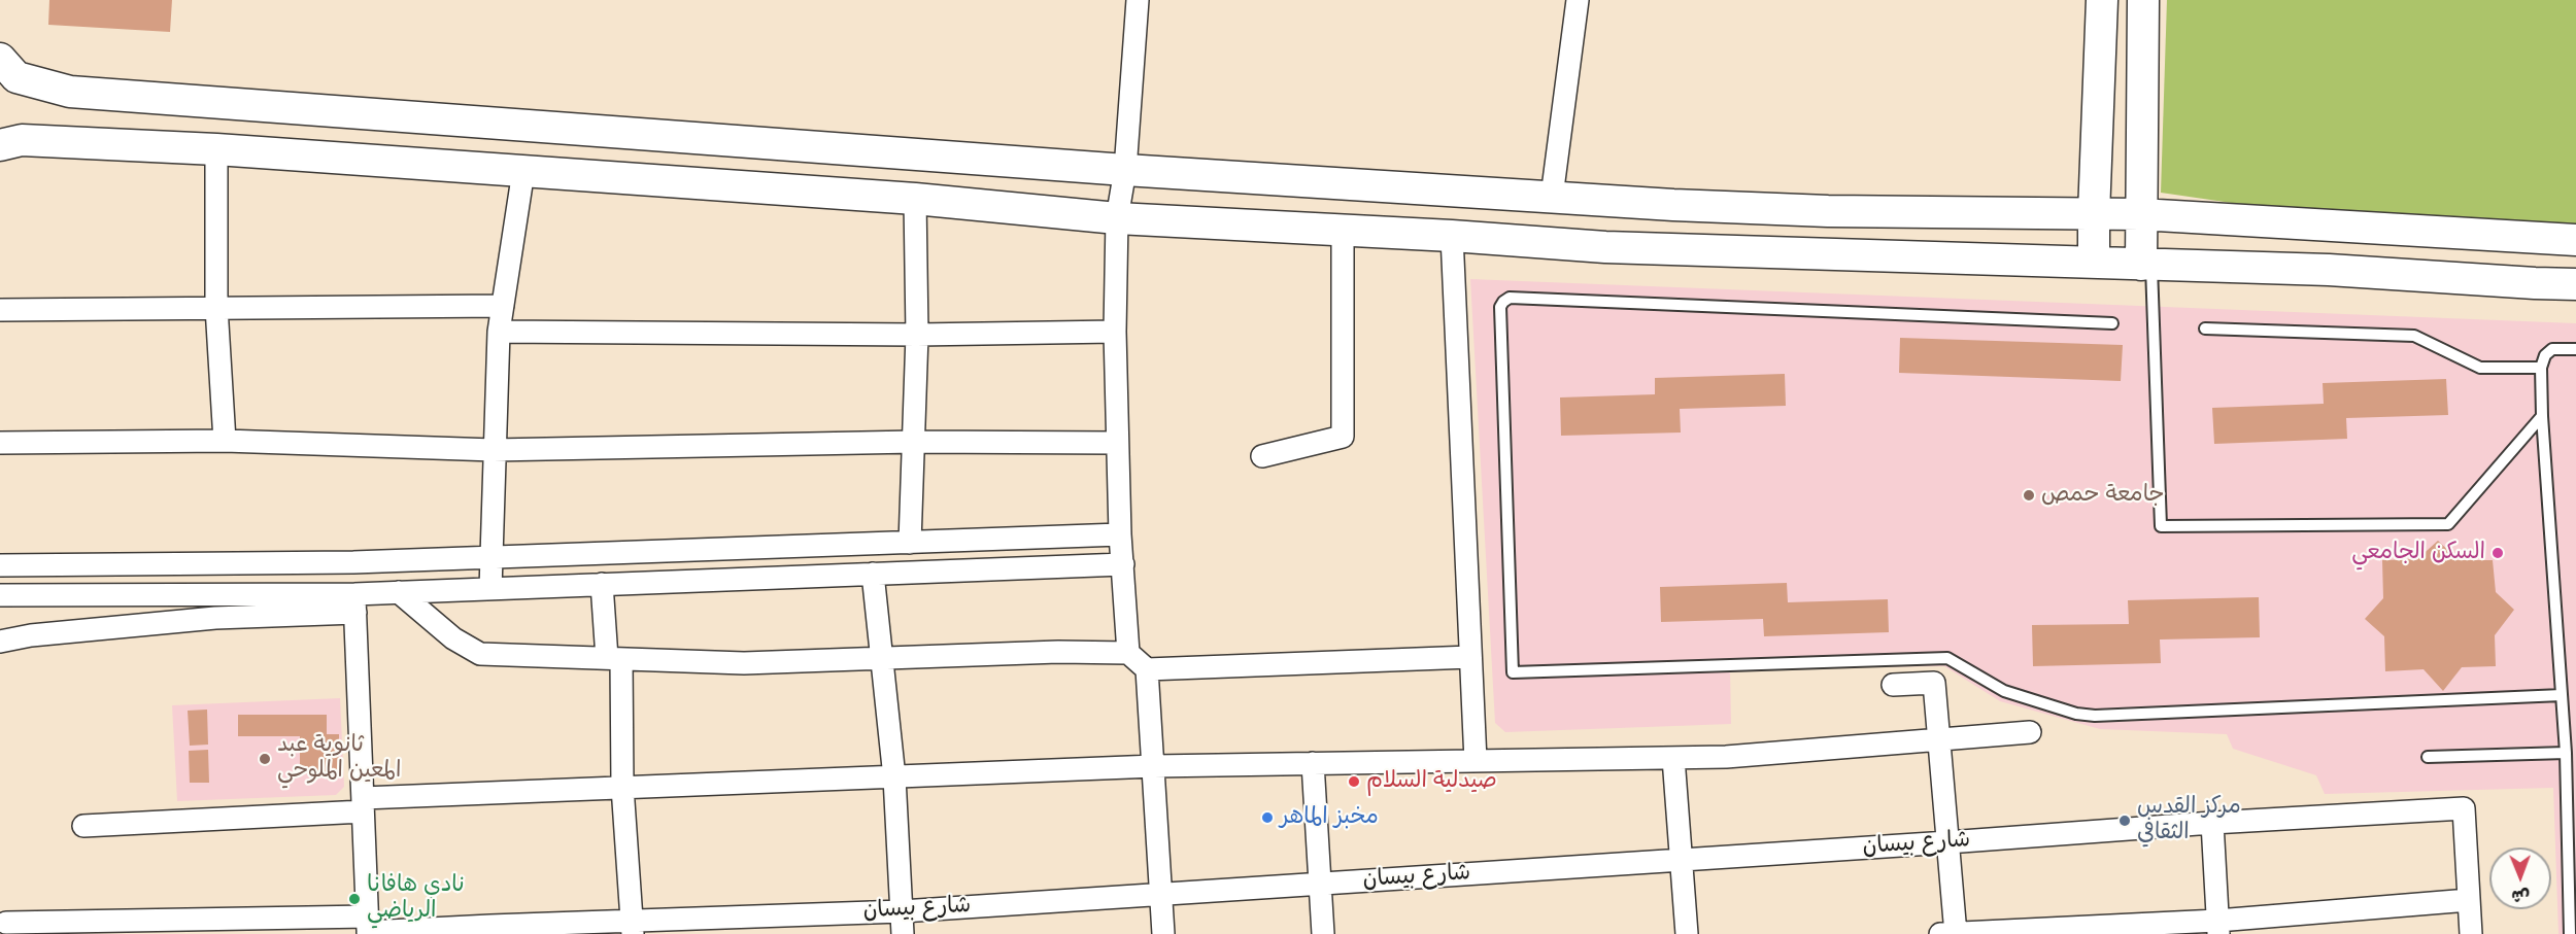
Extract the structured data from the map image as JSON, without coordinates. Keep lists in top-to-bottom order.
{
  "streets": {
    "street": ["شارع بيسان"]
  },
  "places": [
    "جامعة حمص",
    "السكن الجامعي",
    "ثانوية عبد المعين الملوحي",
    "صيدلية السلام",
    "مخبز الماهر",
    "مركز القدس الثقافي",
    "نادي هافانا الرياضي"
  ],
  "north": "bottom"
}
